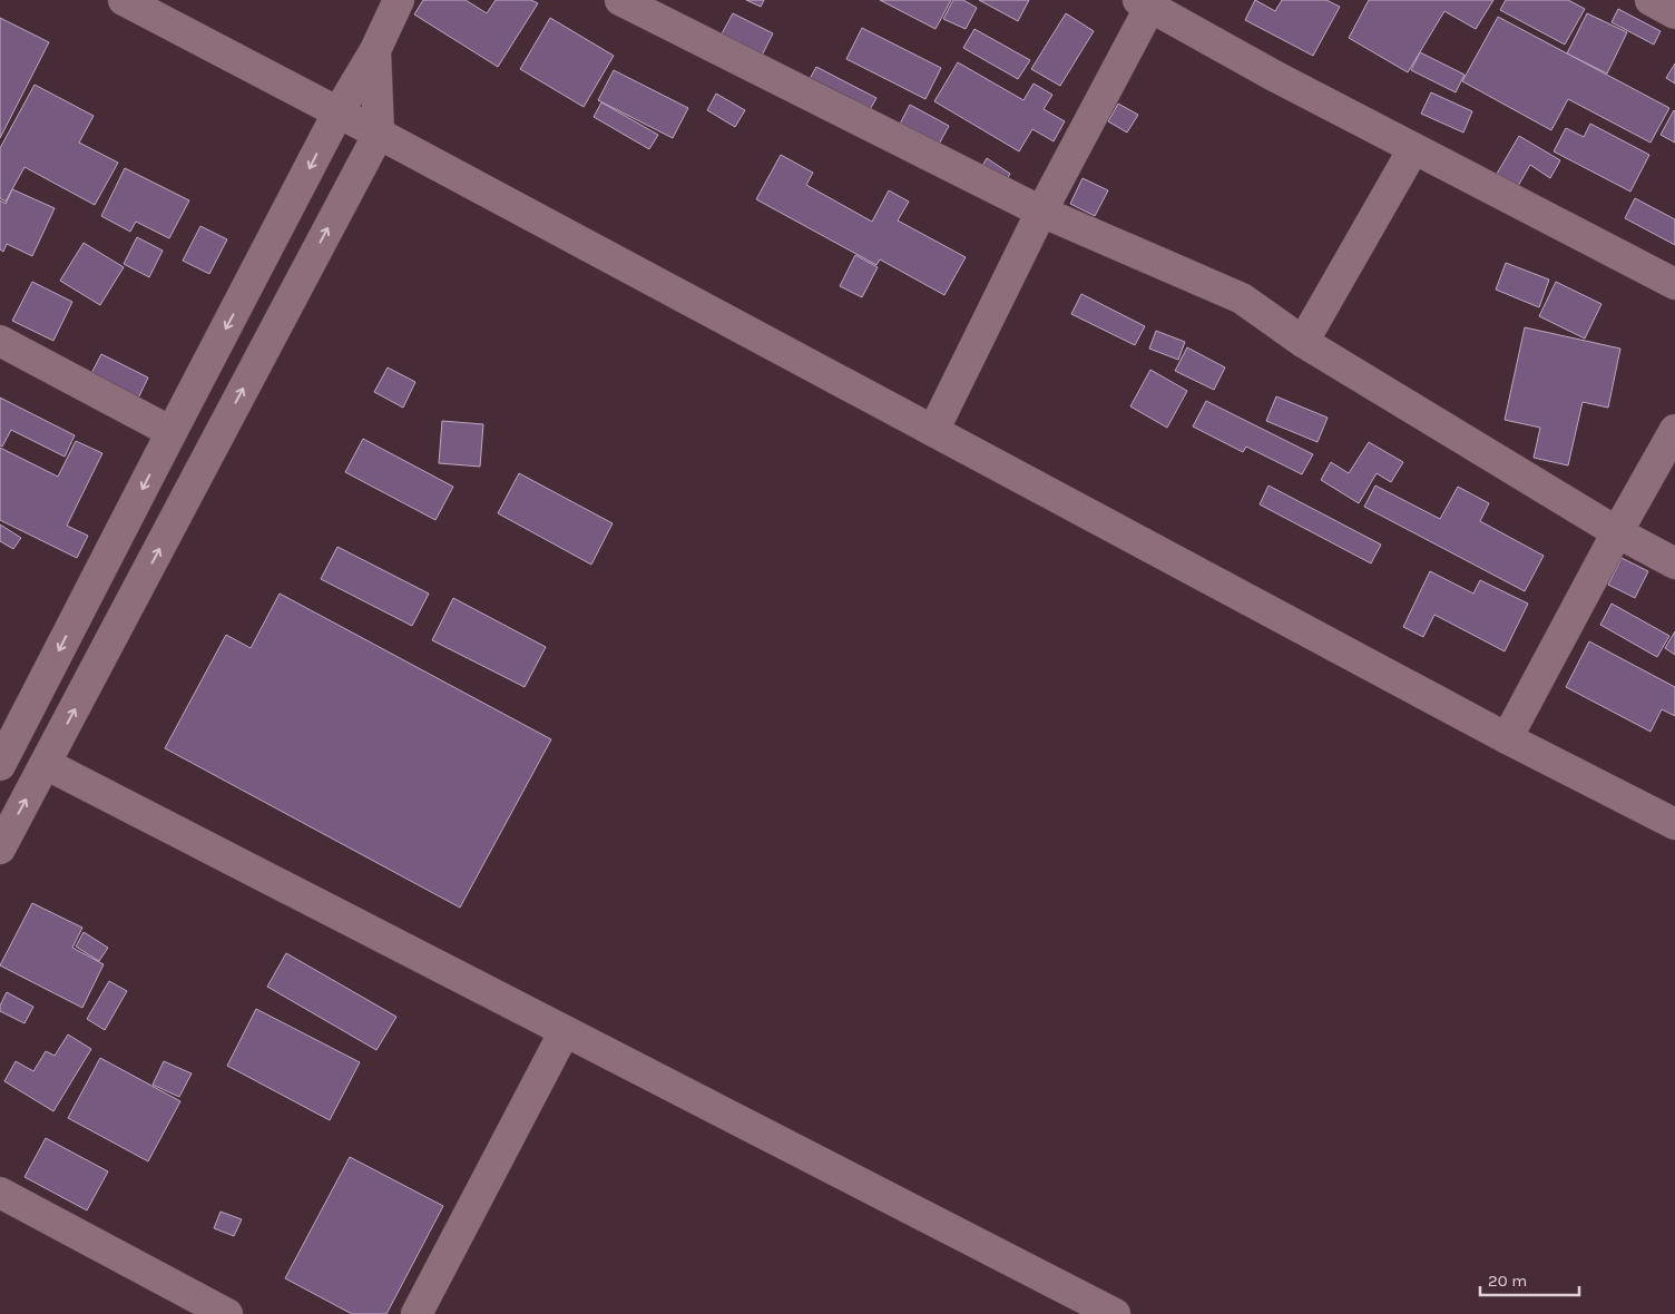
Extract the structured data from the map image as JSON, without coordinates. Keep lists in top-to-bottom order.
{
  "scale_bar": "20 m"
}
